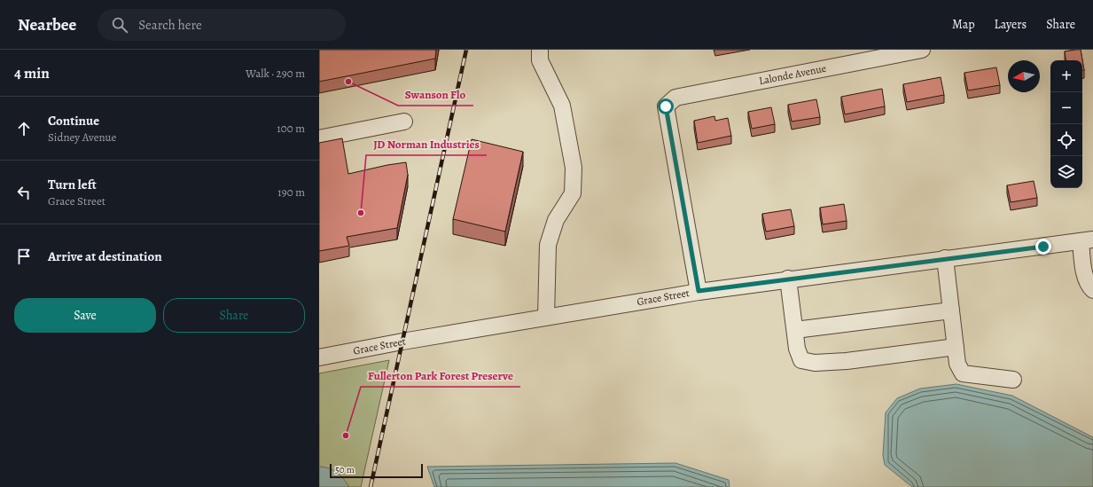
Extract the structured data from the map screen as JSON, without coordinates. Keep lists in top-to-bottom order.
{
  "streets": {
    "street": ["Lalonde Avenue", "Grace Street"]
  },
  "crossings": [
    ["Lalonde Avenue", "Grace Street"]
  ],
  "places": ["Swanson Flo", "JD Norman Industries", "Fullerton Park Forest Preserve"],
  "scale_bar": "50 m",
  "north": "left",
  "page": {
    "header": "Nearbee",
    "search": "Search here",
    "nav": ["Map", "Layers", "Share"],
    "heading": ["4 min", "Walk · 290 m"],
    "map_buttons": ["+", "−"],
    "list": [
      ["Continue", "Sidney Avenue", "100 m"],
      ["Turn left", "Grace Street", "190 m"],
      "Arrive at destination"
    ],
    "buttons": ["Save", "Share"],
    "scale": "50 m"
  }
}
